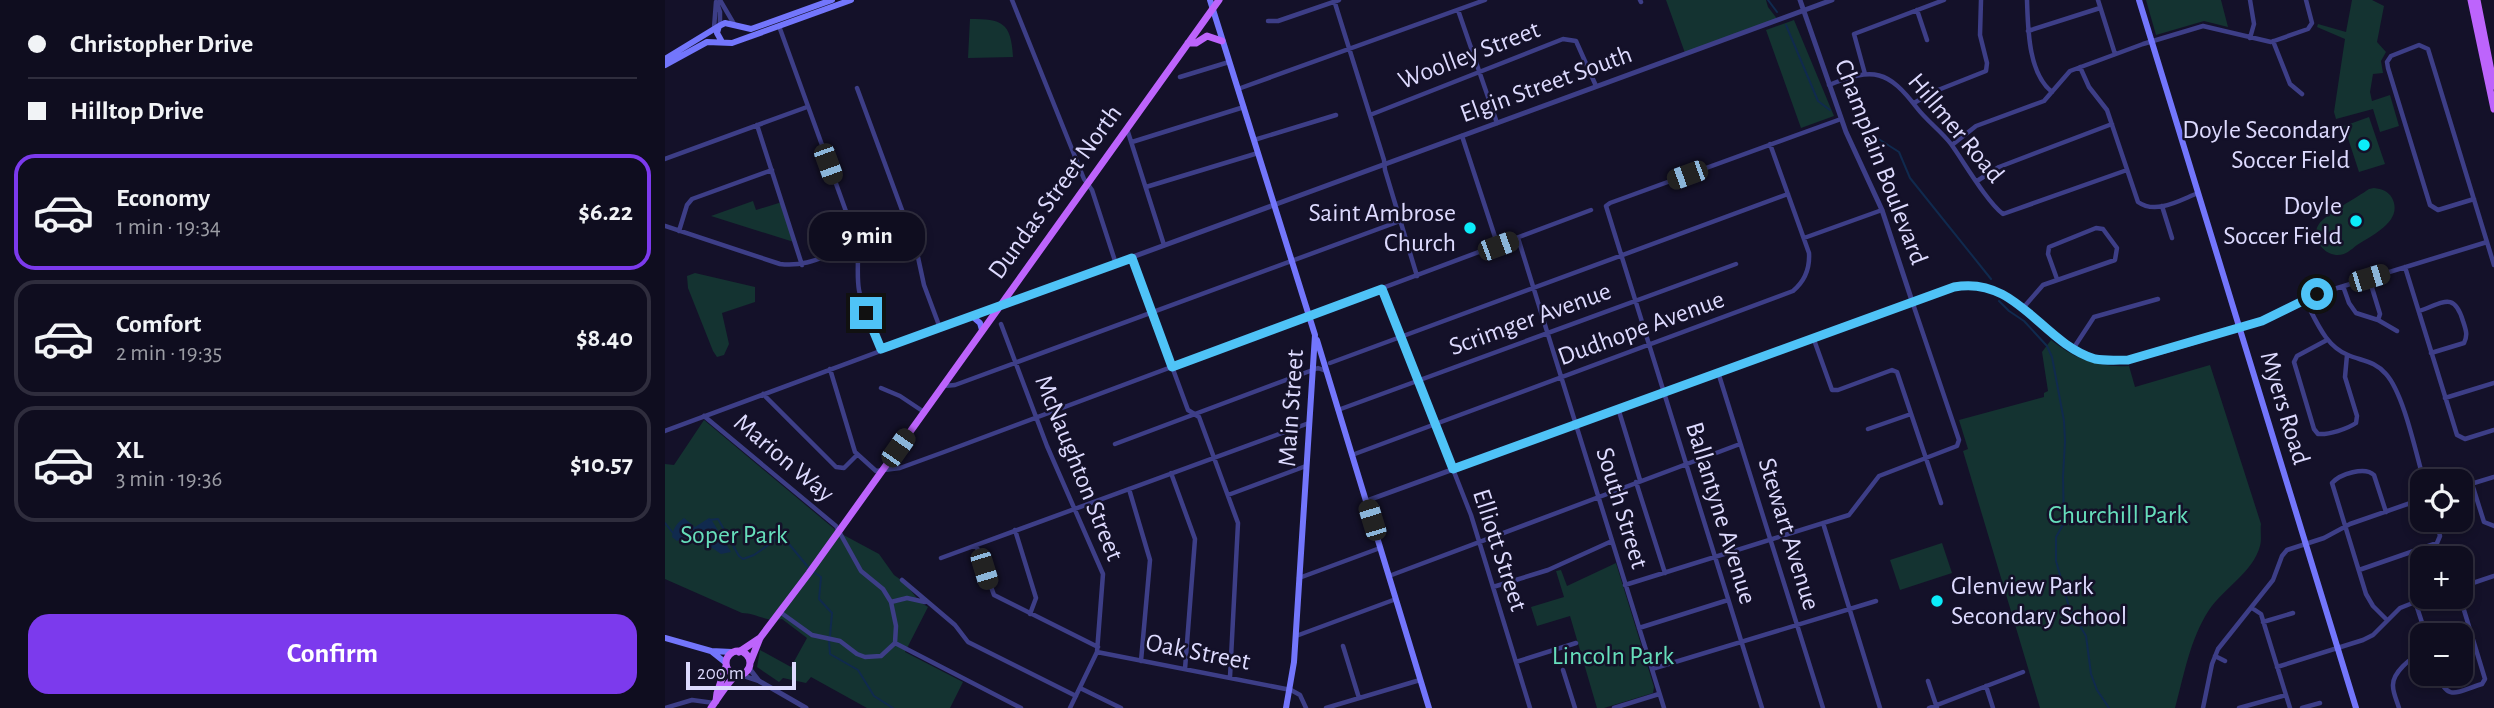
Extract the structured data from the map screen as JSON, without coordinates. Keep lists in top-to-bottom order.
{
  "streets": {
    "main road": ["Dundas Street North", "Main Street", "Myers Road"],
    "street": [
      "Woolley Street",
      "Elgin Street South",
      "Hillmer Road",
      "Champlain Boulevard",
      "Scrimger Avenue",
      "Dudhope Avenue",
      "Marion Way",
      "McNaughton Street",
      "South Street",
      "Ballantyne Avenue",
      "Stewart Avenue",
      "Elliott Street",
      "Oak Street"
    ]
  },
  "crossings": [
    ["Woolley Street", "Elgin Street South"],
    ["Elgin Street South", "Champlain Boulevard"],
    ["Elgin Street South", "Dundas Street North"],
    ["Elgin Street South", "Main Street"],
    ["Hillmer Road", "Champlain Boulevard"],
    ["Dundas Street North", "Main Street"],
    ["Dundas Street North", "Marion Way"],
    ["Scrimger Avenue", "South Street"],
    ["Scrimger Avenue", "Ballantyne Avenue"],
    ["Scrimger Avenue", "Elliott Street"],
    ["Dudhope Avenue", "South Street"],
    ["Dudhope Avenue", "Ballantyne Avenue"],
    ["Dudhope Avenue", "Elliott Street"],
    ["Main Street", "Oak Street"],
    ["McNaughton Street", "Oak Street"]
  ],
  "parks": ["Churchill Park", "Soper Park", "Lincoln Park"],
  "places": [
    "Doyle Secondary Soccer Field",
    "Doyle Soccer Field",
    "Saint Ambrose Church",
    "Glenview Park Secondary School"
  ],
  "scale_bar": "200 m",
  "page": {
    "banner": ["Christopher Drive", "Hilltop Drive"],
    "list": [
      {
        "name": "Economy",
        "note": "1 min · 19:34",
        "value": "$6.22"
      },
      {
        "name": "Comfort",
        "note": "2 min · 19:35",
        "value": "$8.40"
      },
      {
        "name": "XL",
        "note": "3 min · 19:36",
        "value": "$10.57"
      }
    ],
    "bubble": "9 min",
    "map_buttons": ["+", "−"],
    "buttons": "Confirm",
    "scale": "200 m"
  }
}
